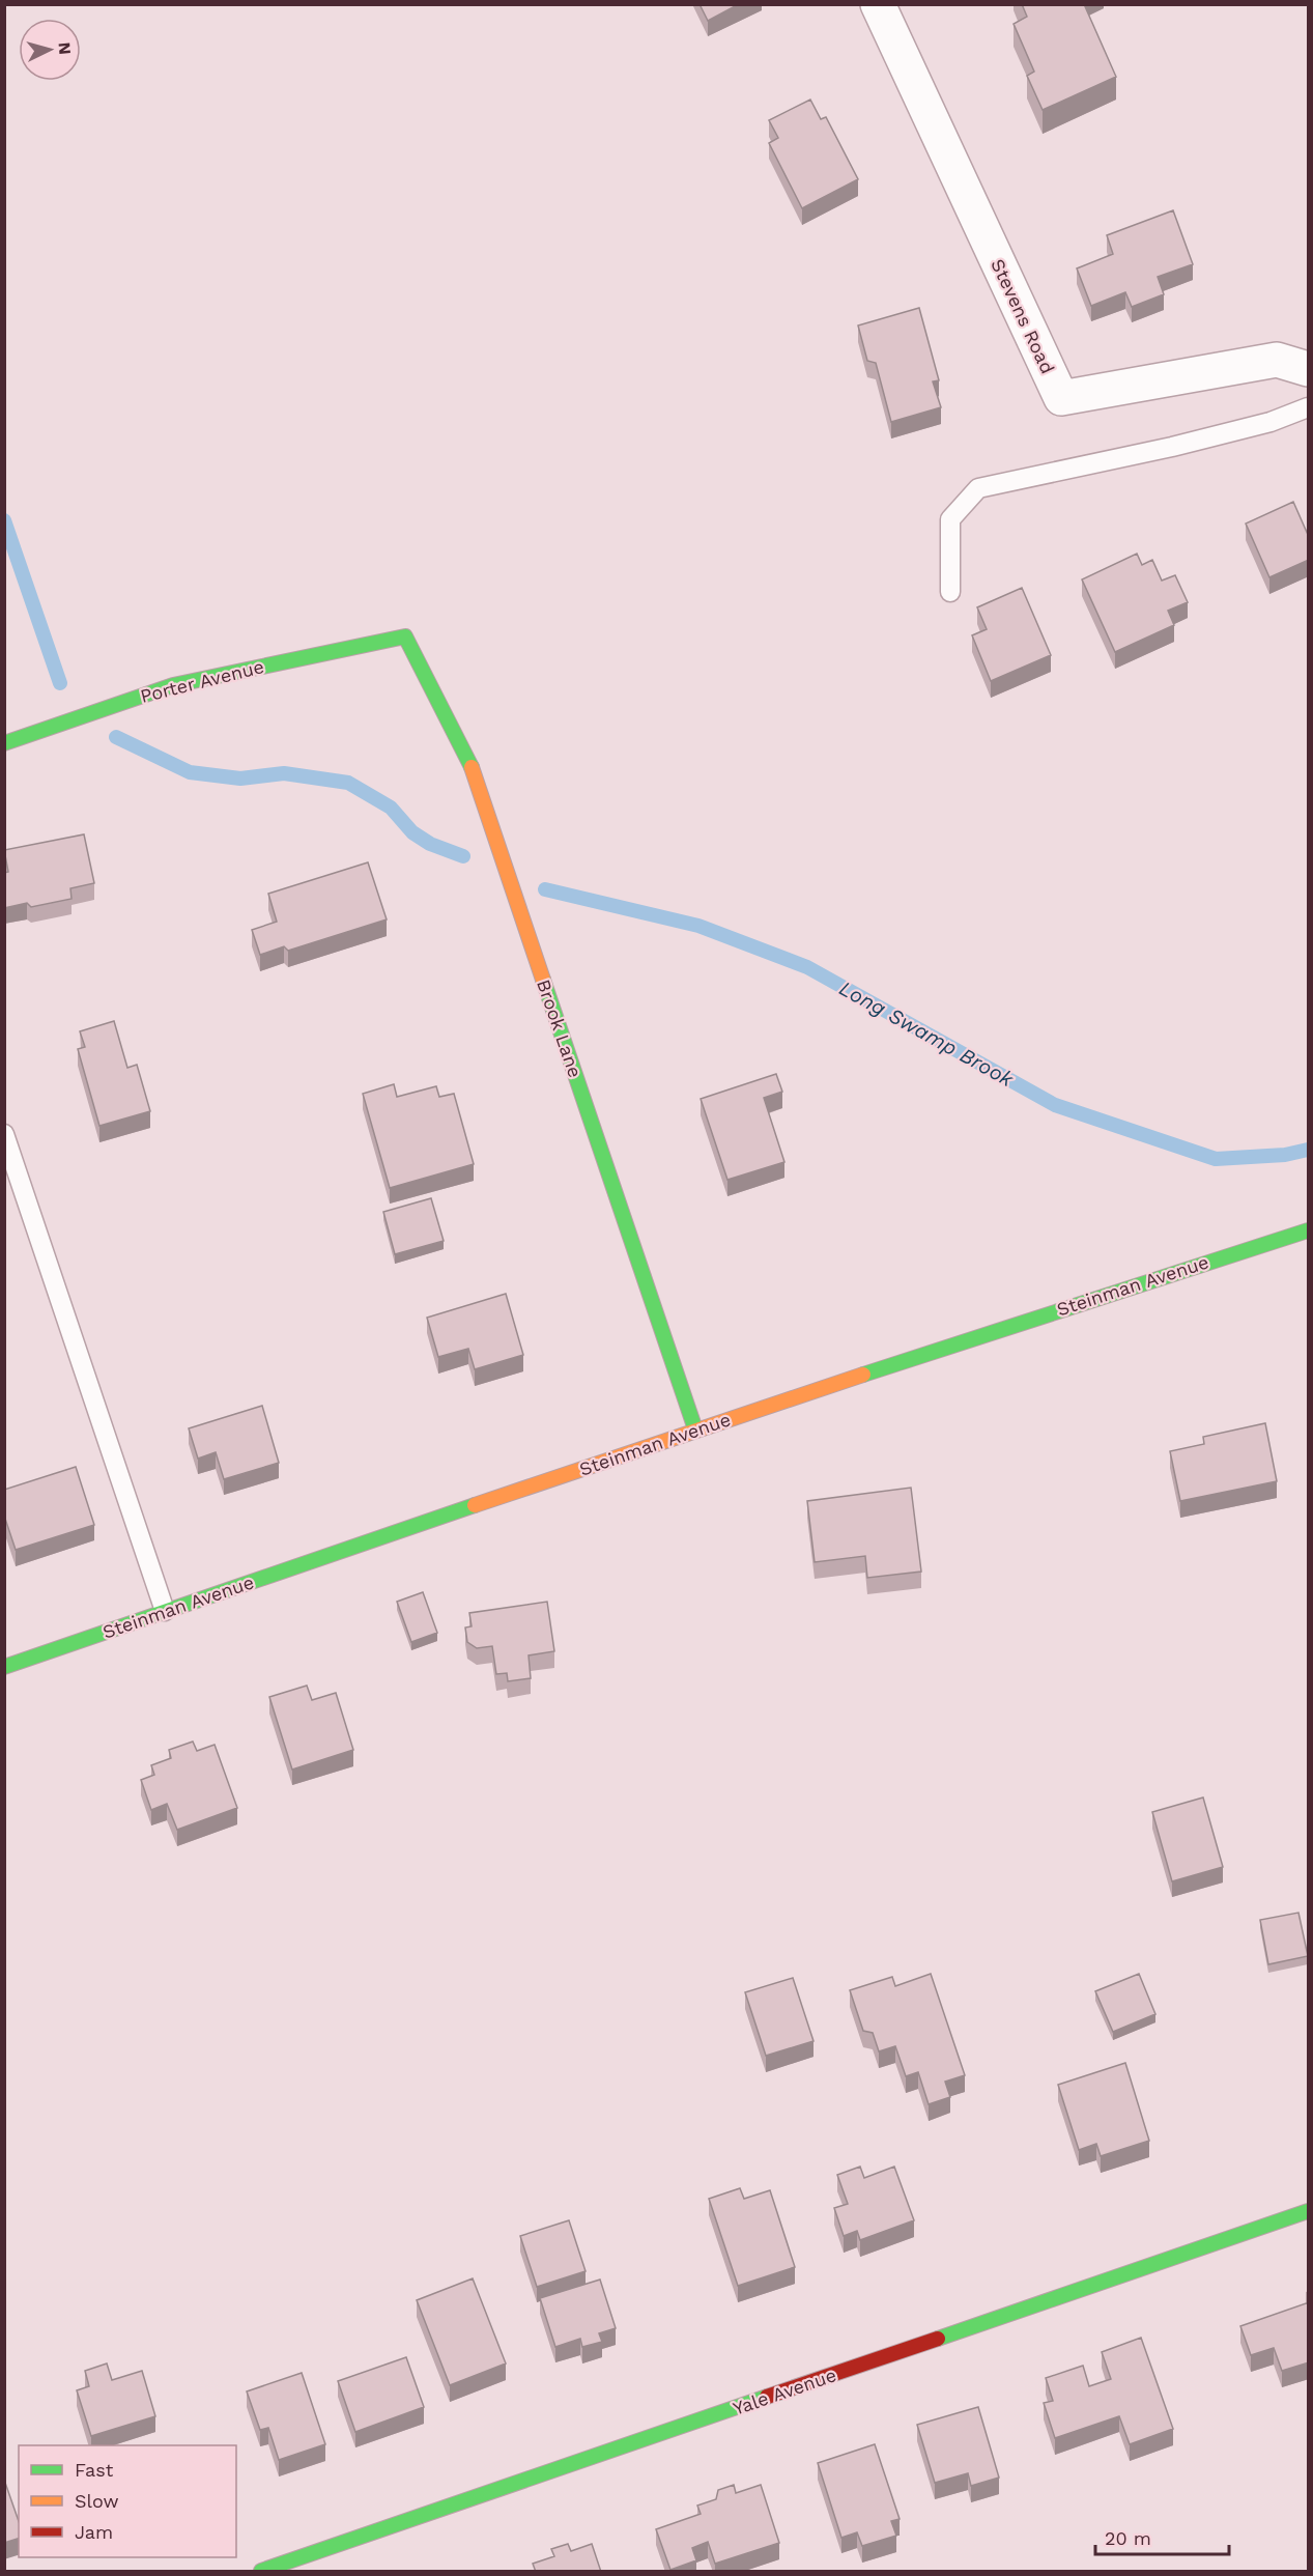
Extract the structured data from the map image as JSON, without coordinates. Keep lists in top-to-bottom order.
{
  "streets": {
    "street": [
      "Stevens Road",
      "Porter Avenue",
      "Brook Lane",
      "Steinman Avenue",
      "Yale Avenue"
    ]
  },
  "crossings": [
    ["Porter Avenue", "Brook Lane"],
    ["Brook Lane", "Steinman Avenue"]
  ],
  "water": ["Long Swamp Brook"],
  "legend": ["Fast", "Slow", "Jam"],
  "scale_bar": "20 m",
  "north": "right"
}
